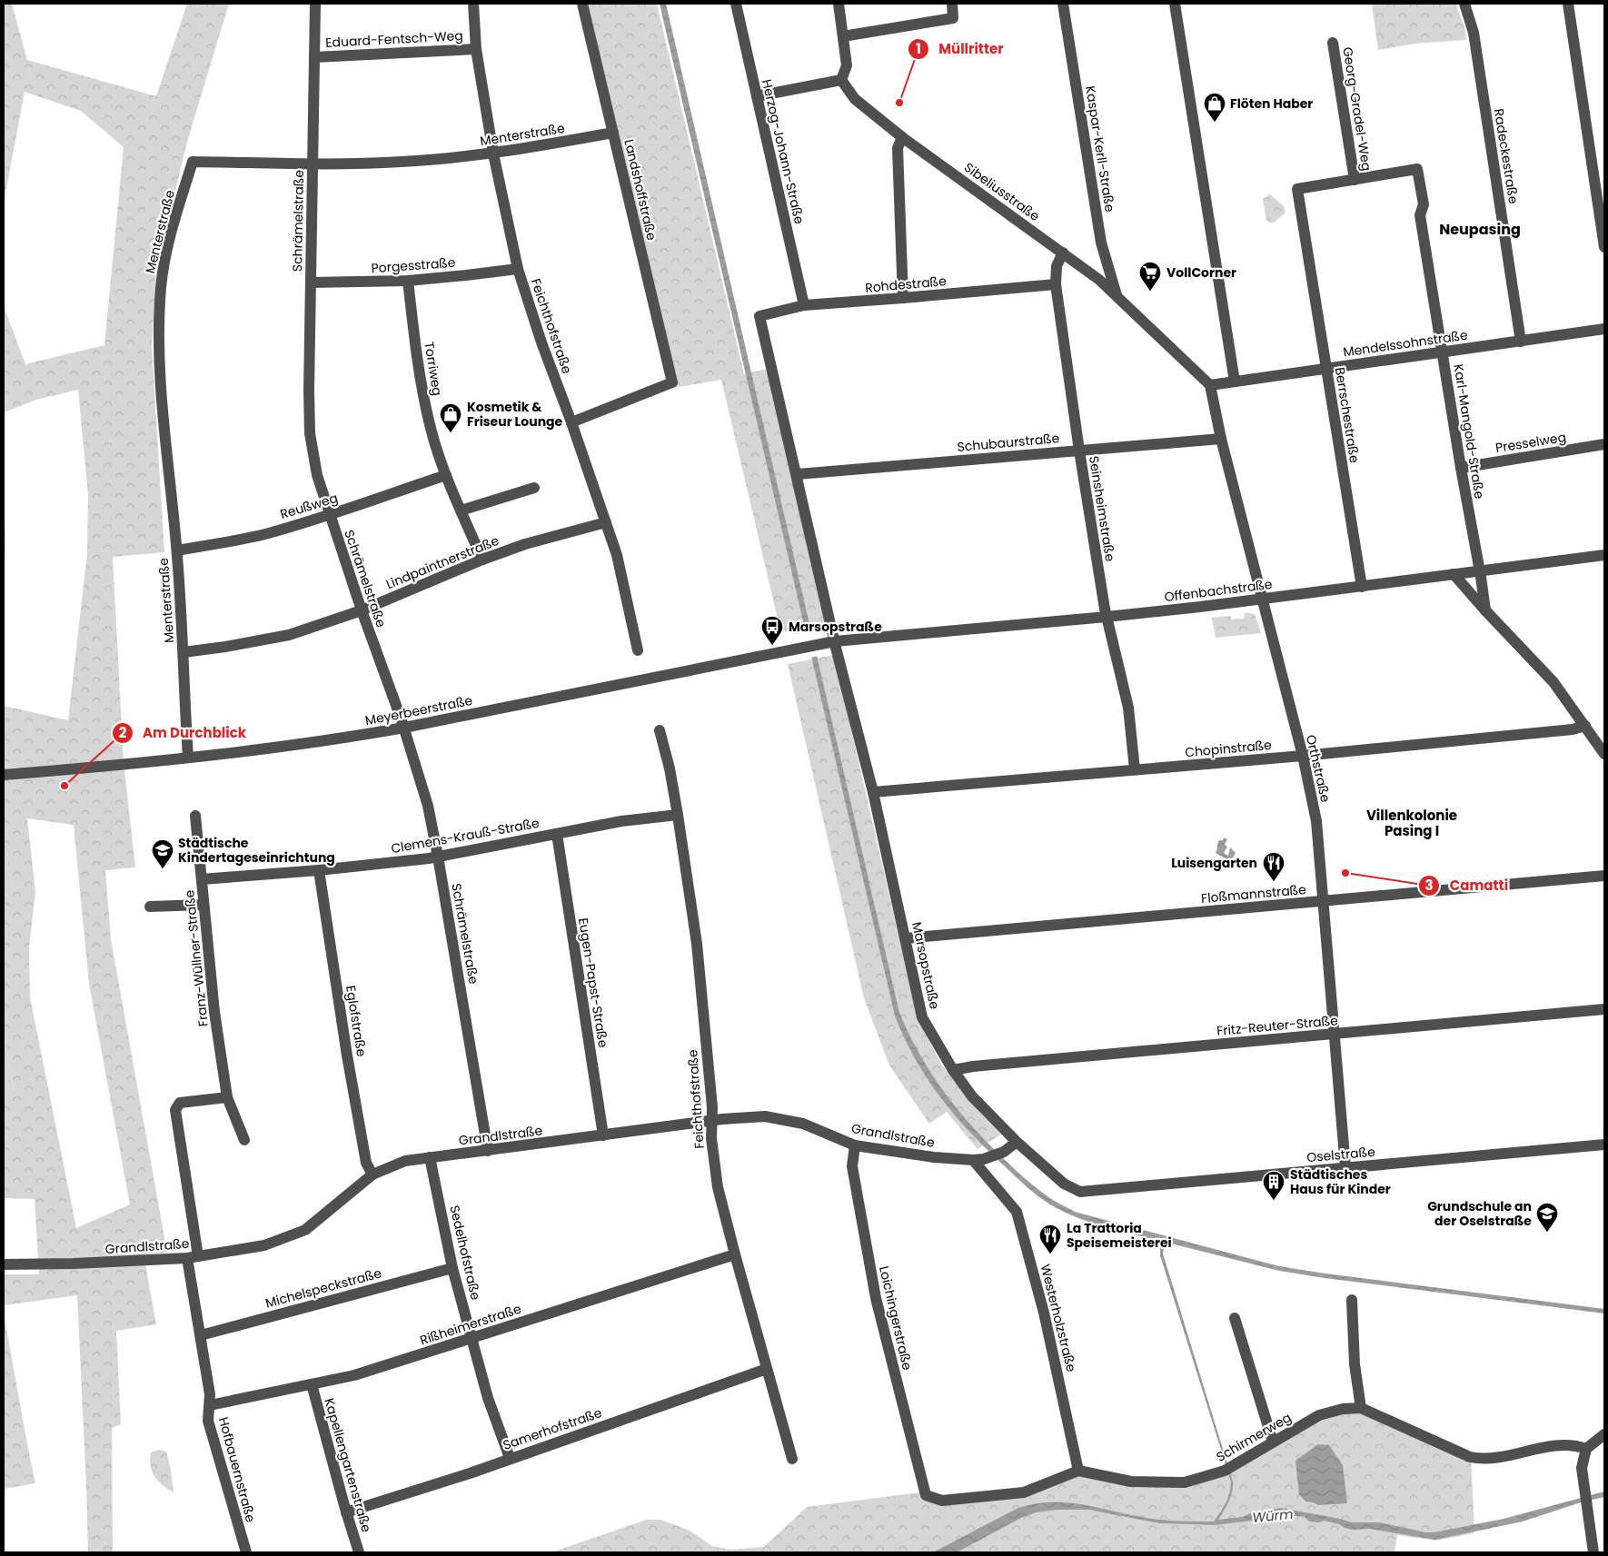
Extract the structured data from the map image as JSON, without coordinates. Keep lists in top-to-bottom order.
{
  "streets": {
    "street": [
      "Eduard-Fentsch-Weg",
      "Georg-Gradel-Weg",
      "Menterstraße",
      "Kaspar-Kerll-Straße",
      "Herzog-Johann-Straße",
      "Radeckestraße",
      "Landshoffstraße",
      "Sibeliusstraße",
      "Schrämelstraße",
      "Porgesstraße",
      "Rohdestraße",
      "Feichthofstraße",
      "Mendelssohnstraße",
      "Torriweg",
      "Berrschestraße",
      "Karl-Mangold-Straße",
      "Schubaurstraße",
      "Presselweg",
      "Reußweg",
      "Seinsheimstraße",
      "Lindpaintnerstraße",
      "Offenbachstraße",
      "Meyerbeerstraße",
      "Chopinstraße",
      "Orthstraße",
      "Clemens-Krauß-Straße",
      "Floßmannstraße",
      "Franz-Wüllner-Straße",
      "Marsopstraße",
      "Eugen-Papst-Straße",
      "Eglofstraße",
      "Fritz-Reuter-Straße",
      "Grandlstraße",
      "Oselstraße",
      "Sedelhofstraße",
      "Michelspeckstraße",
      "Loichingerstraße",
      "Westerholzstraße",
      "Rißheimerstraße",
      "Samerhofstraße",
      "Schirmerweg",
      "Kapellengartenstraße",
      "Hofbauernstraße"
    ]
  },
  "crossings": [
    ["Eduard-Fentsch-Weg", "Schrämelstraße"],
    ["Eduard-Fentsch-Weg", "Feichthofstraße"],
    ["Georg-Gradel-Weg", "Berrschestraße"],
    ["Georg-Gradel-Weg", "Karl-Mangold-Straße"],
    ["Menterstraße", "Landshoffstraße"],
    ["Menterstraße", "Schrämelstraße"],
    ["Menterstraße", "Feichthofstraße"],
    ["Menterstraße", "Reußweg"],
    ["Menterstraße", "Lindpaintnerstraße"],
    ["Menterstraße", "Meyerbeerstraße"],
    ["Kaspar-Kerll-Straße", "Sibeliusstraße"],
    ["Herzog-Johann-Straße", "Rohdestraße"],
    ["Radeckestraße", "Mendelssohnstraße"],
    ["Landshoffstraße", "Feichthofstraße"],
    ["Sibeliusstraße", "Mendelssohnstraße"],
    ["Sibeliusstraße", "Seinsheimstraße"],
    ["Sibeliusstraße", "Orthstraße"],
    ["Schrämelstraße", "Porgesstraße"],
    ["Schrämelstraße", "Reußweg"],
    ["Schrämelstraße", "Lindpaintnerstraße"],
    ["Schrämelstraße", "Meyerbeerstraße"],
    ["Schrämelstraße", "Clemens-Krauß-Straße"],
    ["Schrämelstraße", "Grandlstraße"],
    ["Porgesstraße", "Feichthofstraße"],
    ["Porgesstraße", "Torriweg"],
    ["Rohdestraße", "Seinsheimstraße"],
    ["Rohdestraße", "Marsopstraße"],
    ["Feichthofstraße", "Lindpaintnerstraße"],
    ["Feichthofstraße", "Clemens-Krauß-Straße"],
    ["Feichthofstraße", "Grandlstraße"],
    ["Feichthofstraße", "Rißheimerstraße"],
    ["Feichthofstraße", "Samerhofstraße"],
    ["Mendelssohnstraße", "Berrschestraße"],
    ["Mendelssohnstraße", "Karl-Mangold-Straße"],
    ["Mendelssohnstraße", "Orthstraße"],
    ["Torriweg", "Reußweg"],
    ["Torriweg", "Lindpaintnerstraße"],
    ["Berrschestraße", "Offenbachstraße"],
    ["Karl-Mangold-Straße", "Presselweg"],
    ["Karl-Mangold-Straße", "Offenbachstraße"],
    ["Schubaurstraße", "Seinsheimstraße"],
    ["Schubaurstraße", "Orthstraße"],
    ["Schubaurstraße", "Marsopstraße"],
    ["Seinsheimstraße", "Offenbachstraße"],
    ["Seinsheimstraße", "Chopinstraße"],
    ["Offenbachstraße", "Meyerbeerstraße"],
    ["Offenbachstraße", "Orthstraße"],
    ["Offenbachstraße", "Marsopstraße"],
    ["Meyerbeerstraße", "Marsopstraße"],
    ["Chopinstraße", "Orthstraße"],
    ["Chopinstraße", "Marsopstraße"],
    ["Orthstraße", "Floßmannstraße"],
    ["Orthstraße", "Fritz-Reuter-Straße"],
    ["Orthstraße", "Oselstraße"],
    ["Clemens-Krauß-Straße", "Franz-Wüllner-Straße"],
    ["Clemens-Krauß-Straße", "Eugen-Papst-Straße"],
    ["Clemens-Krauß-Straße", "Eglofstraße"],
    ["Floßmannstraße", "Marsopstraße"],
    ["Marsopstraße", "Fritz-Reuter-Straße"],
    ["Marsopstraße", "Grandlstraße"],
    ["Marsopstraße", "Oselstraße"],
    ["Eugen-Papst-Straße", "Grandlstraße"],
    ["Eglofstraße", "Grandlstraße"],
    ["Grandlstraße", "Sedelhofstraße"],
    ["Grandlstraße", "Loichingerstraße"],
    ["Grandlstraße", "Westerholzstraße"],
    ["Grandlstraße", "Hofbauernstraße"],
    ["Sedelhofstraße", "Michelspeckstraße"],
    ["Sedelhofstraße", "Rißheimerstraße"],
    ["Sedelhofstraße", "Samerhofstraße"],
    ["Michelspeckstraße", "Hofbauernstraße"],
    ["Loichingerstraße", "Westerholzstraße"],
    ["Loichingerstraße", "Schirmerweg"],
    ["Westerholzstraße", "Schirmerweg"],
    ["Rißheimerstraße", "Kapellengartenstraße"],
    ["Rißheimerstraße", "Hofbauernstraße"],
    ["Samerhofstraße", "Kapellengartenstraße"]
  ],
  "districts": ["Neupasing", "Villenkolonie Pasing I"],
  "water": ["Würm"],
  "places": {
    "other": ["Müllritter", "Am Durchblick", "Camatti"],
    "shop": ["Flöten Haber", "Kosmetik & Friseur Lounge"],
    "supermarket": ["VollCorner"],
    "bus stop": ["Marsopstraße"],
    "school or university": ["Städtische Kindertageseinrichtung", "Grundschule an der Oselstraße"],
    "restaurant": ["Luisengarten", "La Trattoria Speisemeisterei"],
    "building": ["Städtisches Haus für Kinder"]
  }
}
